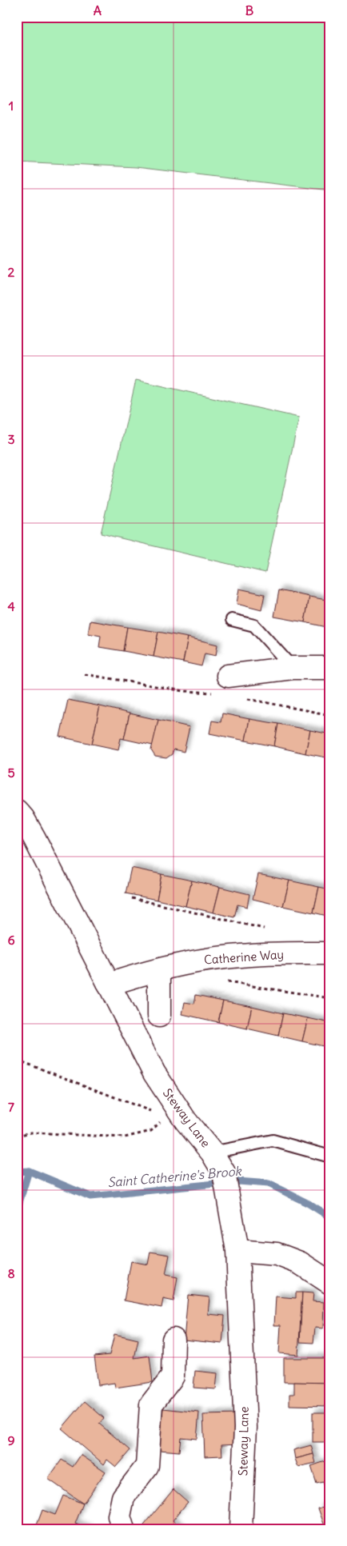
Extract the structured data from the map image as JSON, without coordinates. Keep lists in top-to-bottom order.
{
  "streets": {
    "street": ["Catherine Way", "Steway Lane"]
  },
  "crossings": [
    ["Catherine Way", "Steway Lane"]
  ],
  "water": ["Saint Catherine's Brook"],
  "grid": {
    "columns": ["A", "B"],
    "rows": [
      "1",
      "2",
      "3",
      "4",
      "5",
      "6",
      "7",
      "8",
      "9"
    ]
  }
}
